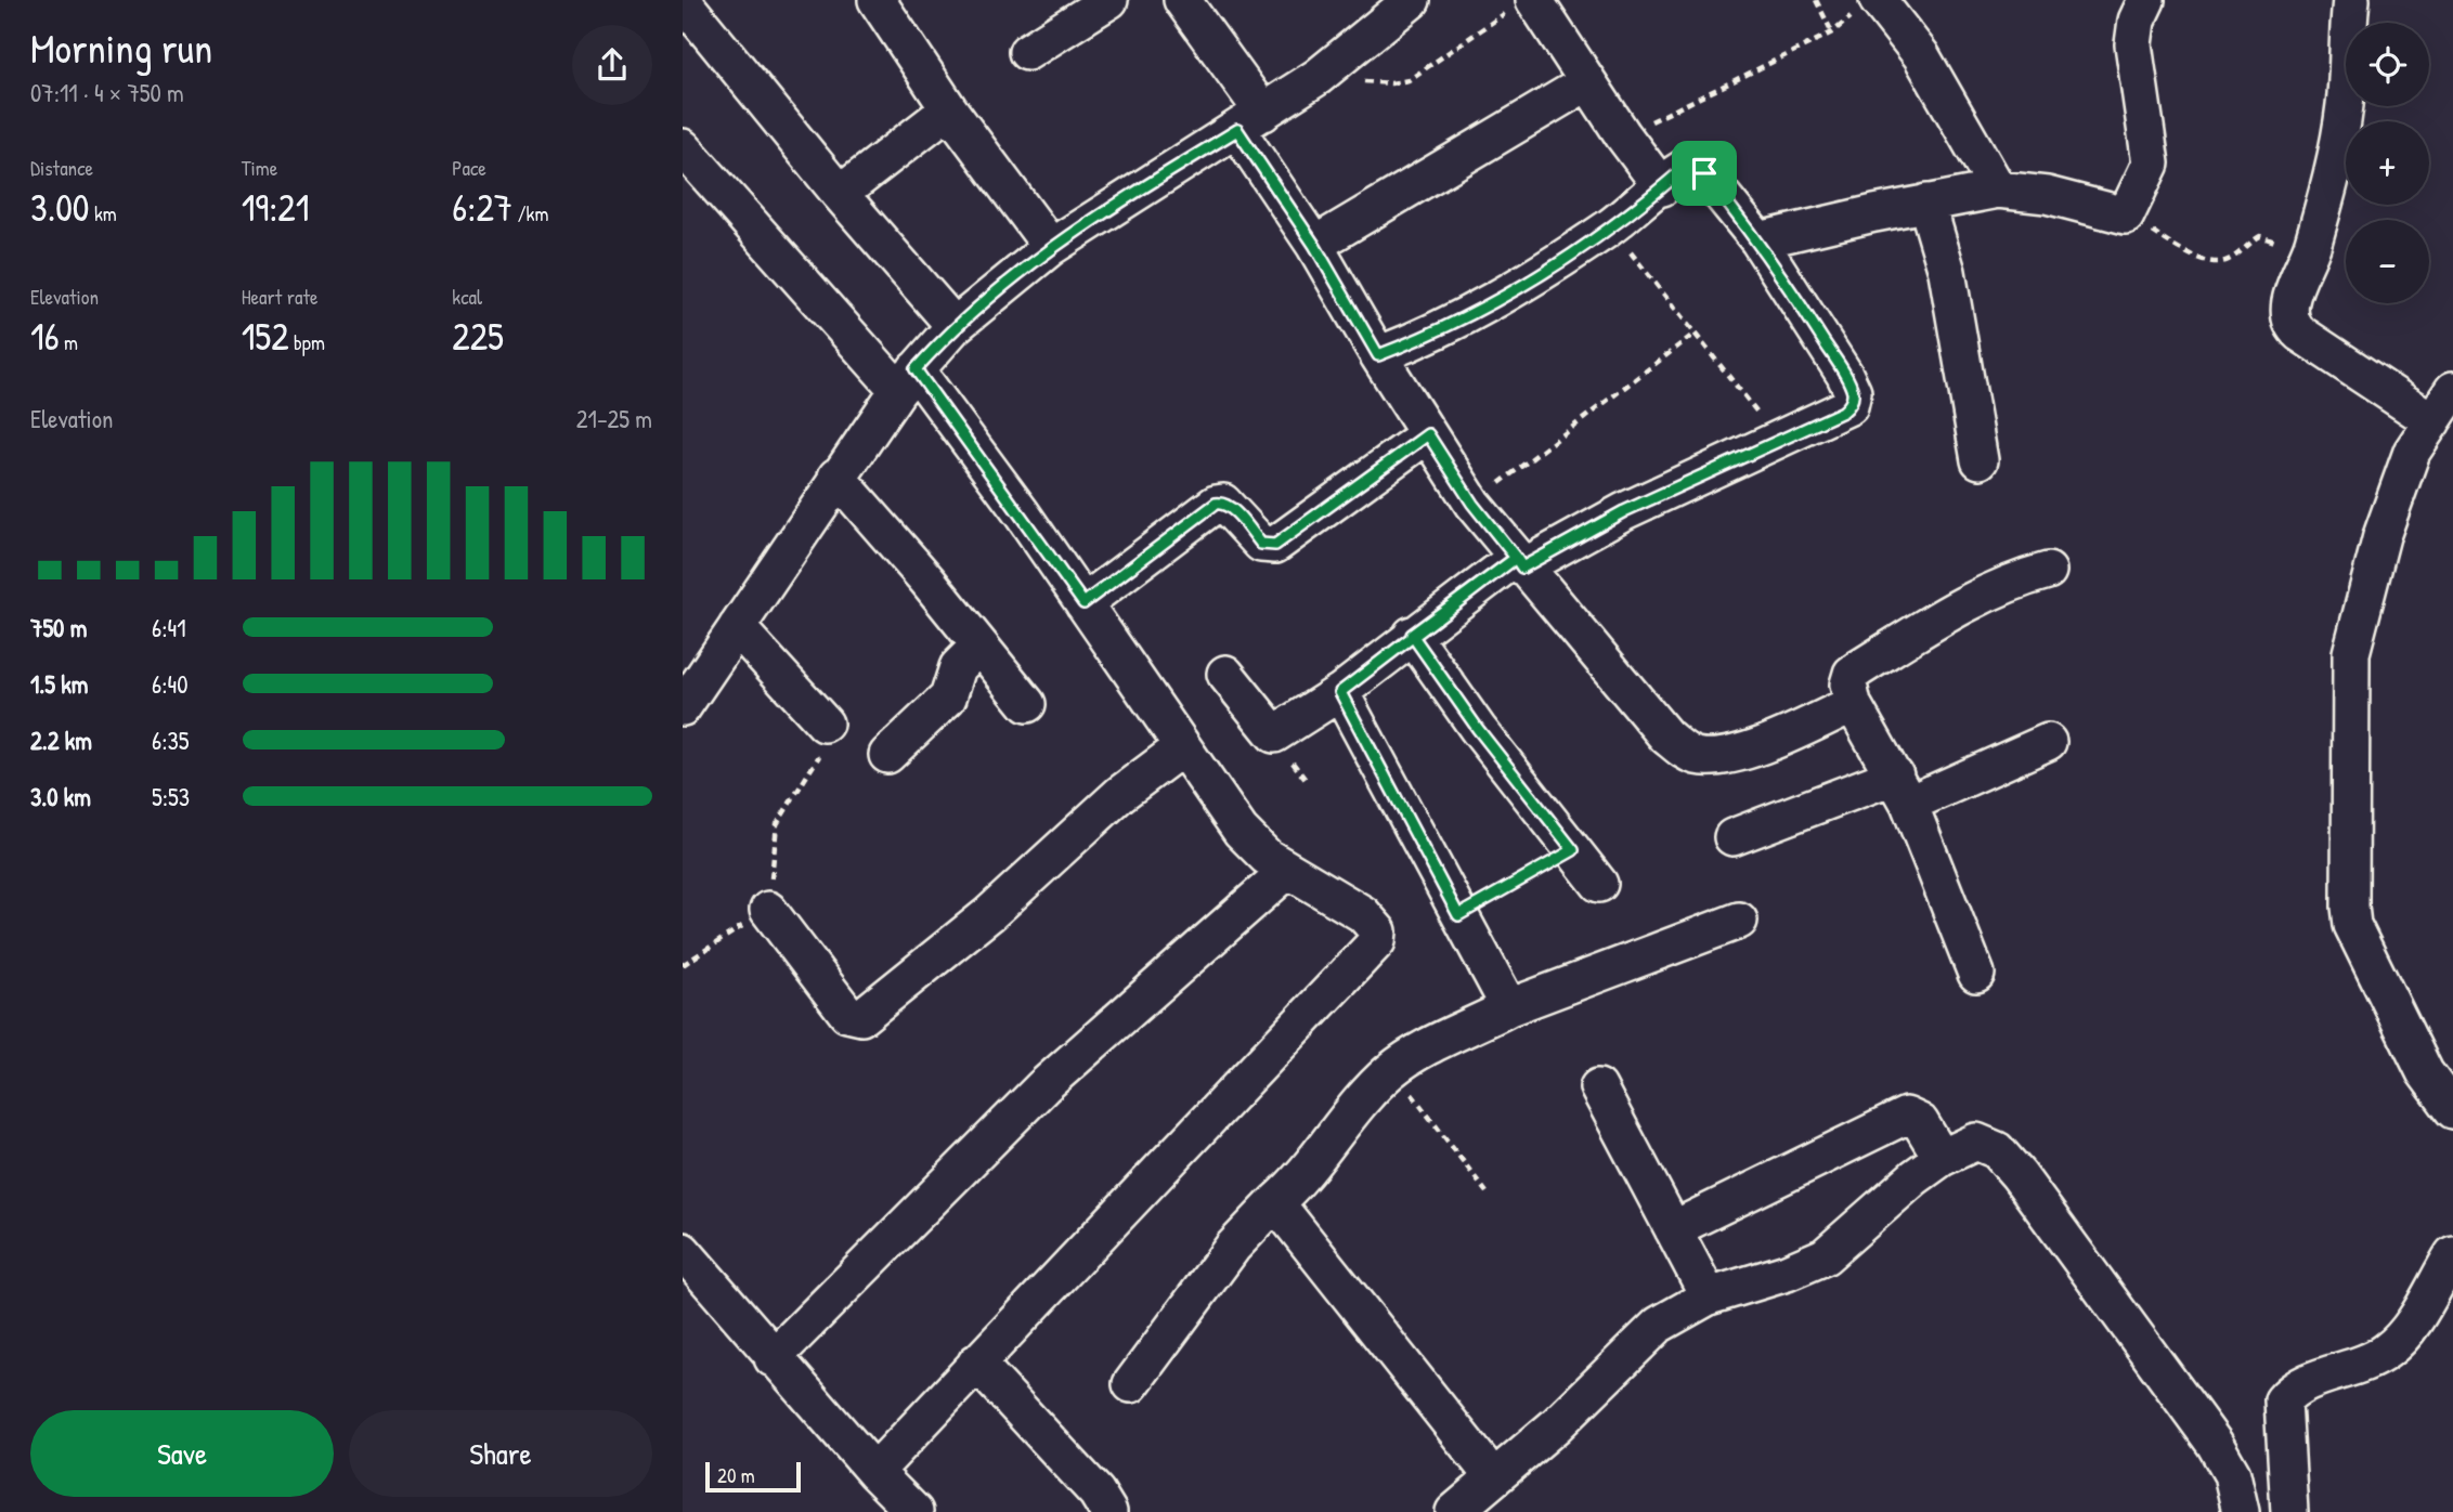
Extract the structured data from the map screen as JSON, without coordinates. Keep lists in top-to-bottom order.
{
  "scale_bar": "20 m",
  "page": {
    "heading": ["Morning run", "07:11 · 4 × 750 m"],
    "map_buttons": ["+", "−"],
    "stats": [
      ["Distance", "3.00 km"],
      ["Time", "19:21"],
      ["Pace", "6:27 /km"],
      ["Elevation", "16 m"],
      ["Heart rate", "152 bpm"],
      ["kcal", "225"]
    ],
    "chart": ["Elevation", "21–25 m"],
    "list": [
      {
        "name": "750 m",
        "note": "6:41"
      },
      {
        "name": "1.5 km",
        "note": "6:40"
      },
      {
        "name": "2.2 km",
        "note": "6:35"
      },
      {
        "name": "3.0 km",
        "note": "5:53"
      }
    ],
    "buttons": ["Save", "Share"],
    "scale": "20 m"
  }
}
